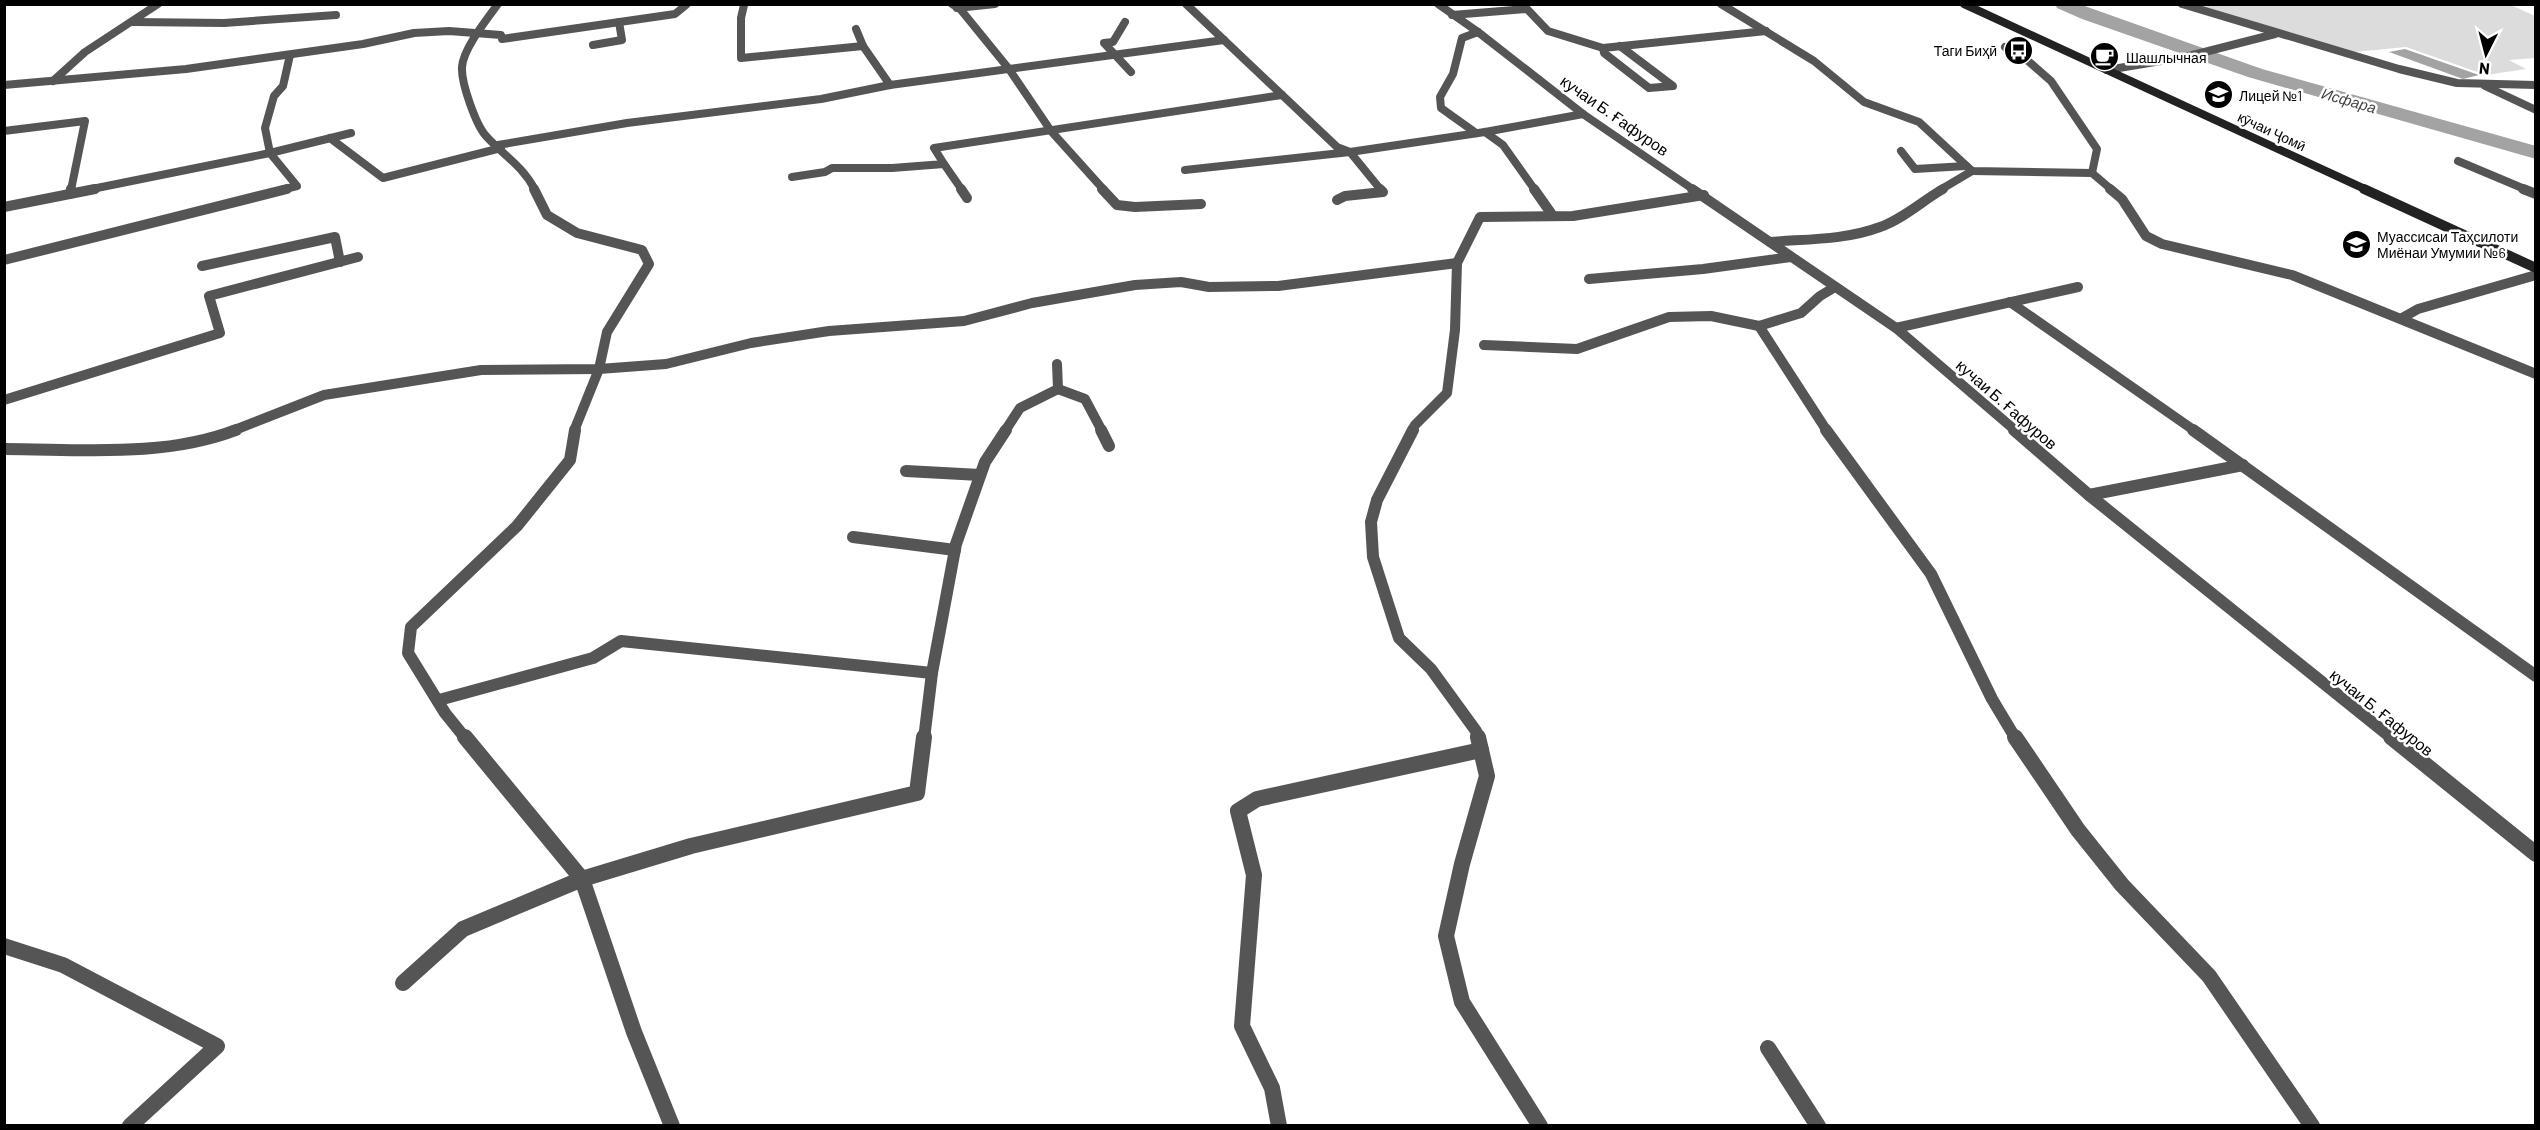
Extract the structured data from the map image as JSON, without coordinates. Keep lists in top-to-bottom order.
{
  "streets": {
    "main road": ["кӯчаи Ҷомӣ"],
    "street": ["кучаи Б. Ғафуров"]
  },
  "water": ["Исфара"],
  "places": {
    "bus stop": ["Таги Биҳӣ"],
    "cafe": ["Шашлычная"],
    "school or university": ["Лицей №1", "Муассисаи Таҳсилоти Миёнаи Умумии №6"]
  },
  "north": "bottom"
}
